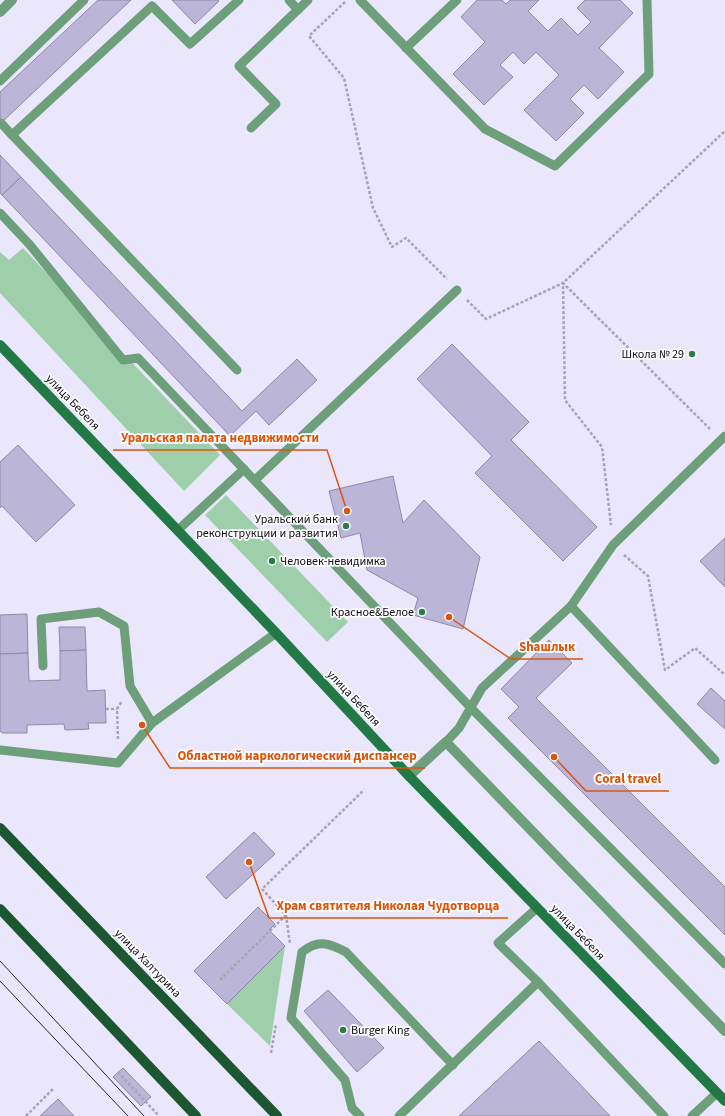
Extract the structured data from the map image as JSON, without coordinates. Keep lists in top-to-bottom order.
{
  "streets": {
    "main road": ["улица Бебеля", "улица Халтурина"]
  },
  "places": [
    "Школа № 29",
    "Уральская палата недвижимости",
    "Уральский банк реконструкции и развития",
    "Человек-невидимка",
    "Красное&Белое",
    "Shашлык",
    "Областной наркологический диспансер",
    "Coral travel",
    "Храм святителя Николая Чудотворца",
    "Burger King"
  ]
}
